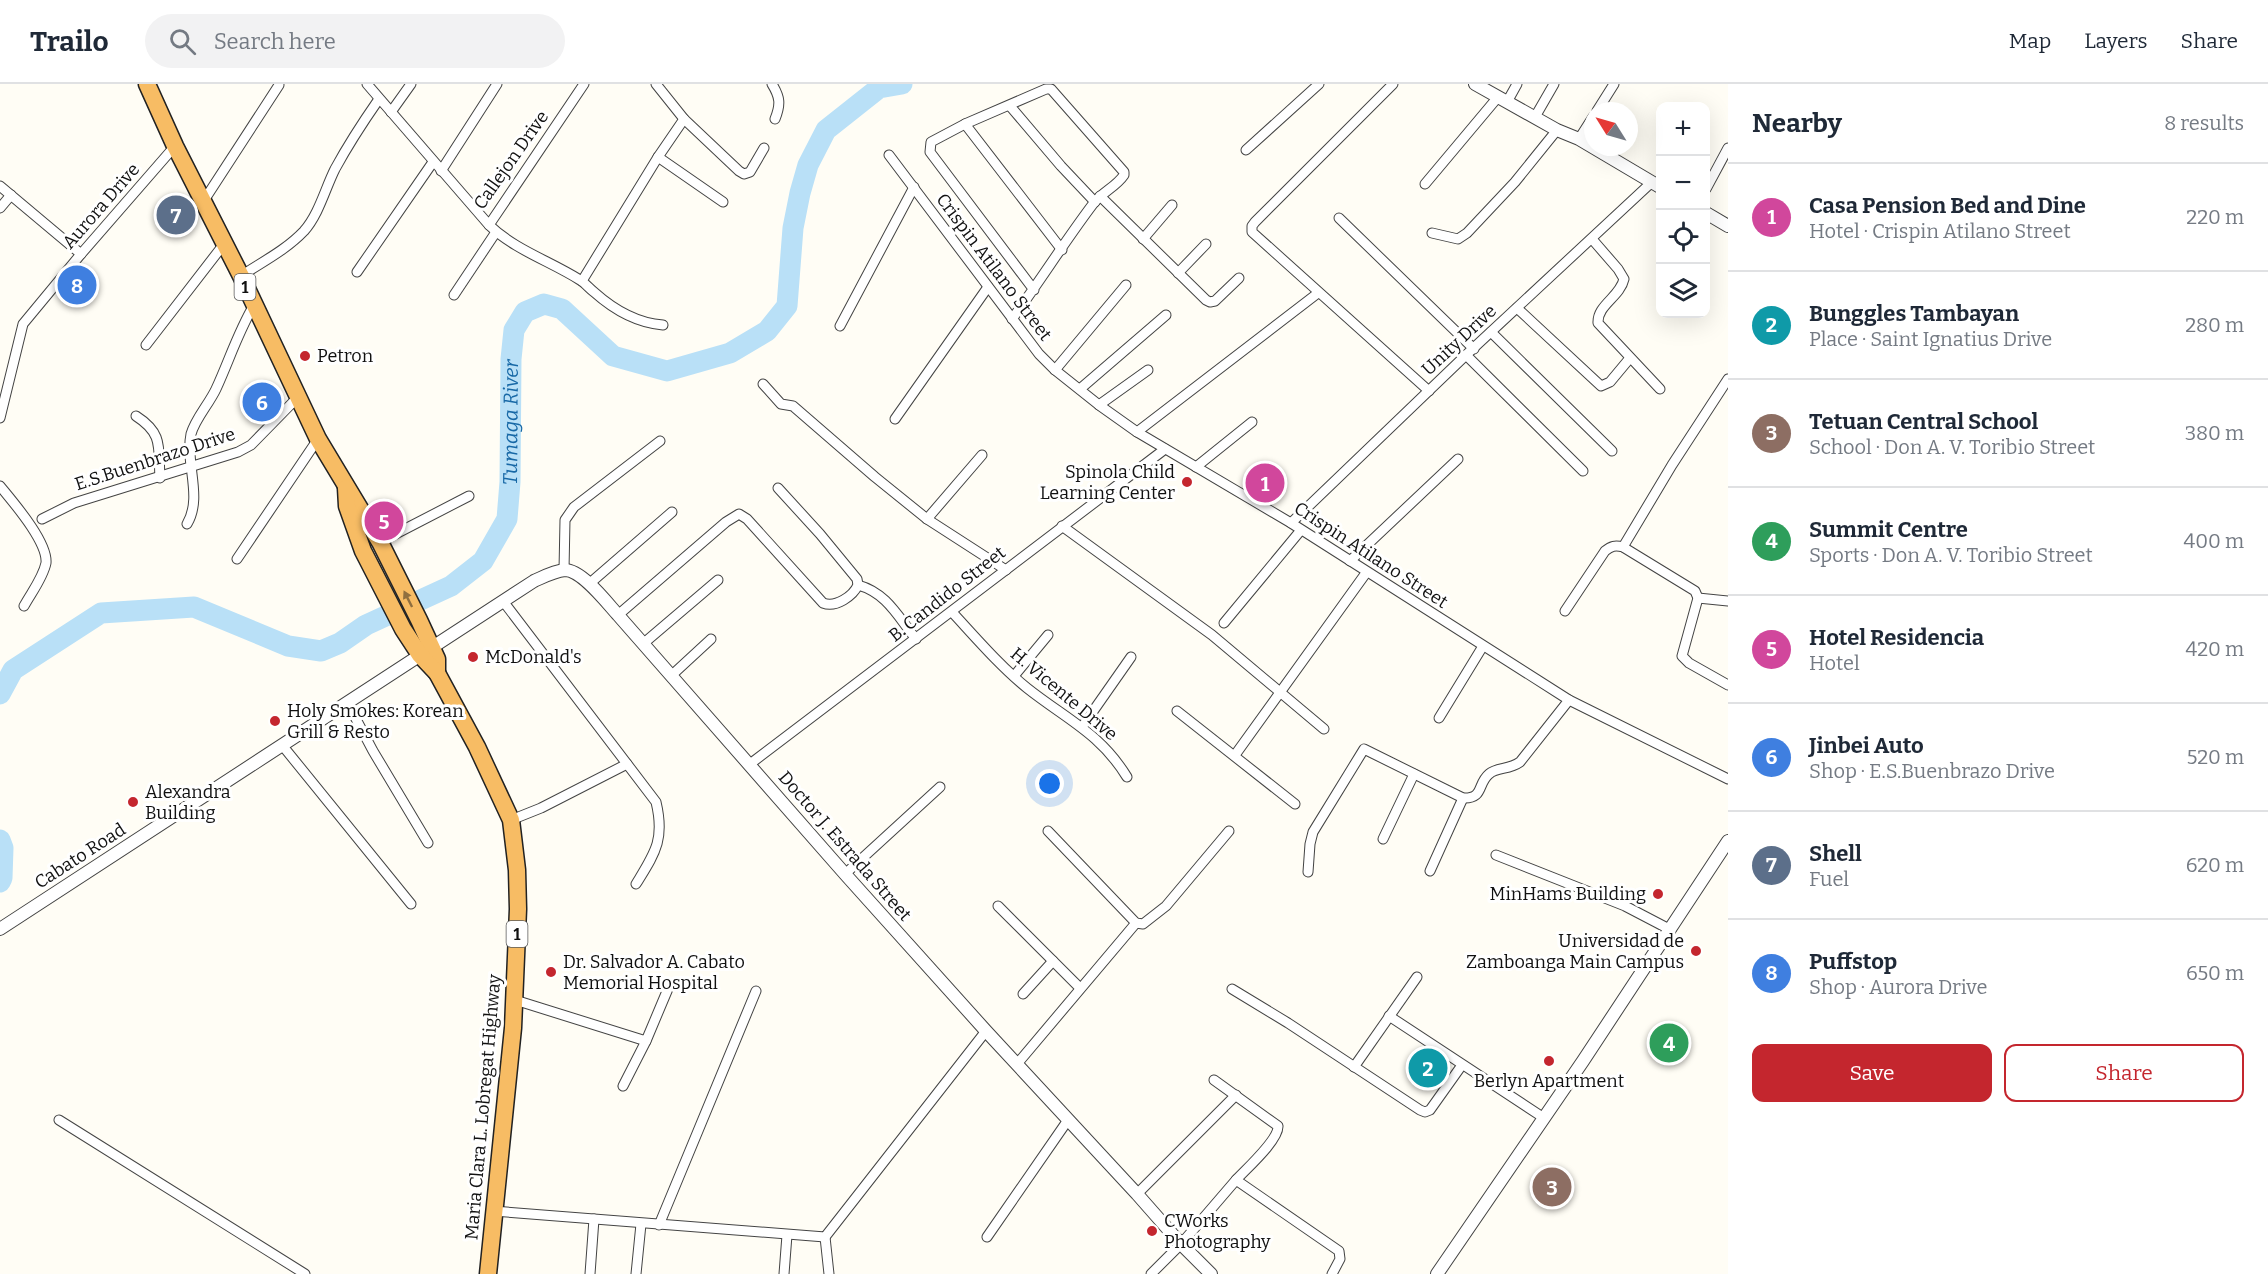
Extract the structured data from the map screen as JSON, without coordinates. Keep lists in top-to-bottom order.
{
  "streets": {
    "highway": ["1", "Maria Clara L. Lobregat Highway"],
    "street": [
      "Callejon Drive",
      "Aurora Drive",
      "Crispin Atilano Street",
      "Unity Drive",
      "E.S.Buenbrazo Drive",
      "B. Candido Street",
      "H. Vicente Drive",
      "Doctor J. Estrada Street",
      "Cabato Road"
    ]
  },
  "crossings": [
    ["Aurora Drive", "Maria Clara L. Lobregat Highway"],
    ["Crispin Atilano Street", "Unity Drive"],
    ["Crispin Atilano Street", "B. Candido Street"],
    ["E.S.Buenbrazo Drive", "Maria Clara L. Lobregat Highway"],
    ["B. Candido Street", "H. Vicente Drive"],
    ["B. Candido Street", "Doctor J. Estrada Street"],
    ["Cabato Road", "Maria Clara L. Lobregat Highway"]
  ],
  "water": ["Tumaga River"],
  "places": [
    "Petron",
    "Spinola Child Learning Center",
    "McDonald's",
    "Holy Smokes: Korean Grill & Resto",
    "Alexandra Building",
    "MinHams Building",
    "Universidad de Zamboanga Main Campus",
    "Dr. Salvador A. Cabato Memorial Hospital",
    "Berlyn Apartment",
    "CWorks Photography"
  ],
  "north": "top left",
  "page": {
    "header": "Trailo",
    "search": "Search here",
    "nav": ["Map", "Layers", "Share"],
    "heading": ["Nearby", "8 results"],
    "map_buttons": ["+", "−"],
    "list": [
      {
        "mark": "1",
        "name": "Casa Pension Bed and Dine",
        "note": "Hotel · Crispin Atilano Street",
        "value": "220 m"
      },
      {
        "mark": "2",
        "name": "Bunggles Tambayan",
        "note": "Place · Saint Ignatius Drive",
        "value": "280 m"
      },
      {
        "mark": "3",
        "name": "Tetuan Central School",
        "note": "School · Don A. V. Toribio Street",
        "value": "380 m"
      },
      {
        "mark": "4",
        "name": "Summit Centre",
        "note": "Sports · Don A. V. Toribio Street",
        "value": "400 m"
      },
      {
        "mark": "5",
        "name": "Hotel Residencia",
        "note": "Hotel",
        "value": "420 m"
      },
      {
        "mark": "6",
        "name": "Jinbei Auto",
        "note": "Shop · E.S.Buenbrazo Drive",
        "value": "520 m"
      },
      {
        "mark": "7",
        "name": "Shell",
        "note": "Fuel",
        "value": "620 m"
      },
      {
        "mark": "8",
        "name": "Puffstop",
        "note": "Shop · Aurora Drive",
        "value": "650 m"
      }
    ],
    "pins": [
      "7",
      "8",
      "6",
      "1",
      "5",
      "4",
      "2",
      "3"
    ],
    "buttons": ["Save", "Share"]
  }
}
